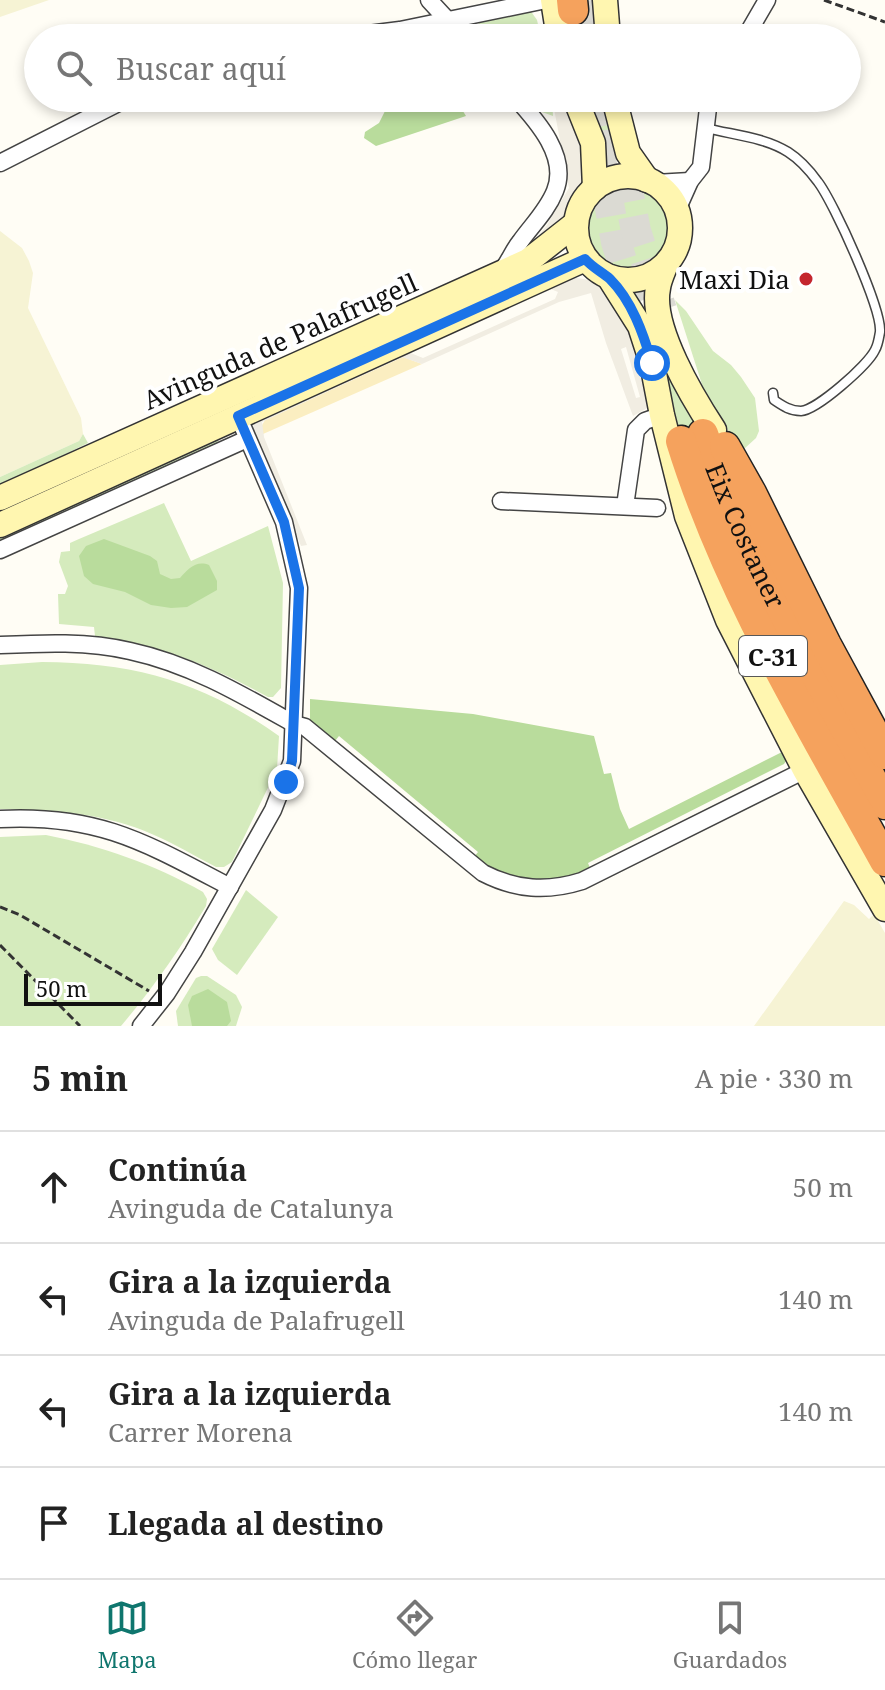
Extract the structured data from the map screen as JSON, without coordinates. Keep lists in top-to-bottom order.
{
  "streets": {
    "highway": ["Eix Costaner", "C-31"],
    "main road": ["Avinguda de Palafrugell"]
  },
  "places": ["Maxi Dia"],
  "scale_bar": "50 m",
  "page": {
    "search": "Buscar aquí",
    "scale": "50 m",
    "heading": ["5 min", "A pie · 330 m"],
    "list": [
      ["Continúa", "Avinguda de Catalunya", "50 m"],
      ["Gira a la izquierda", "Avinguda de Palafrugell", "140 m"],
      ["Gira a la izquierda", "Carrer Morena", "140 m"],
      "Llegada al destino"
    ],
    "nav": ["Mapa", "Cómo llegar", "Guardados"]
  }
}
